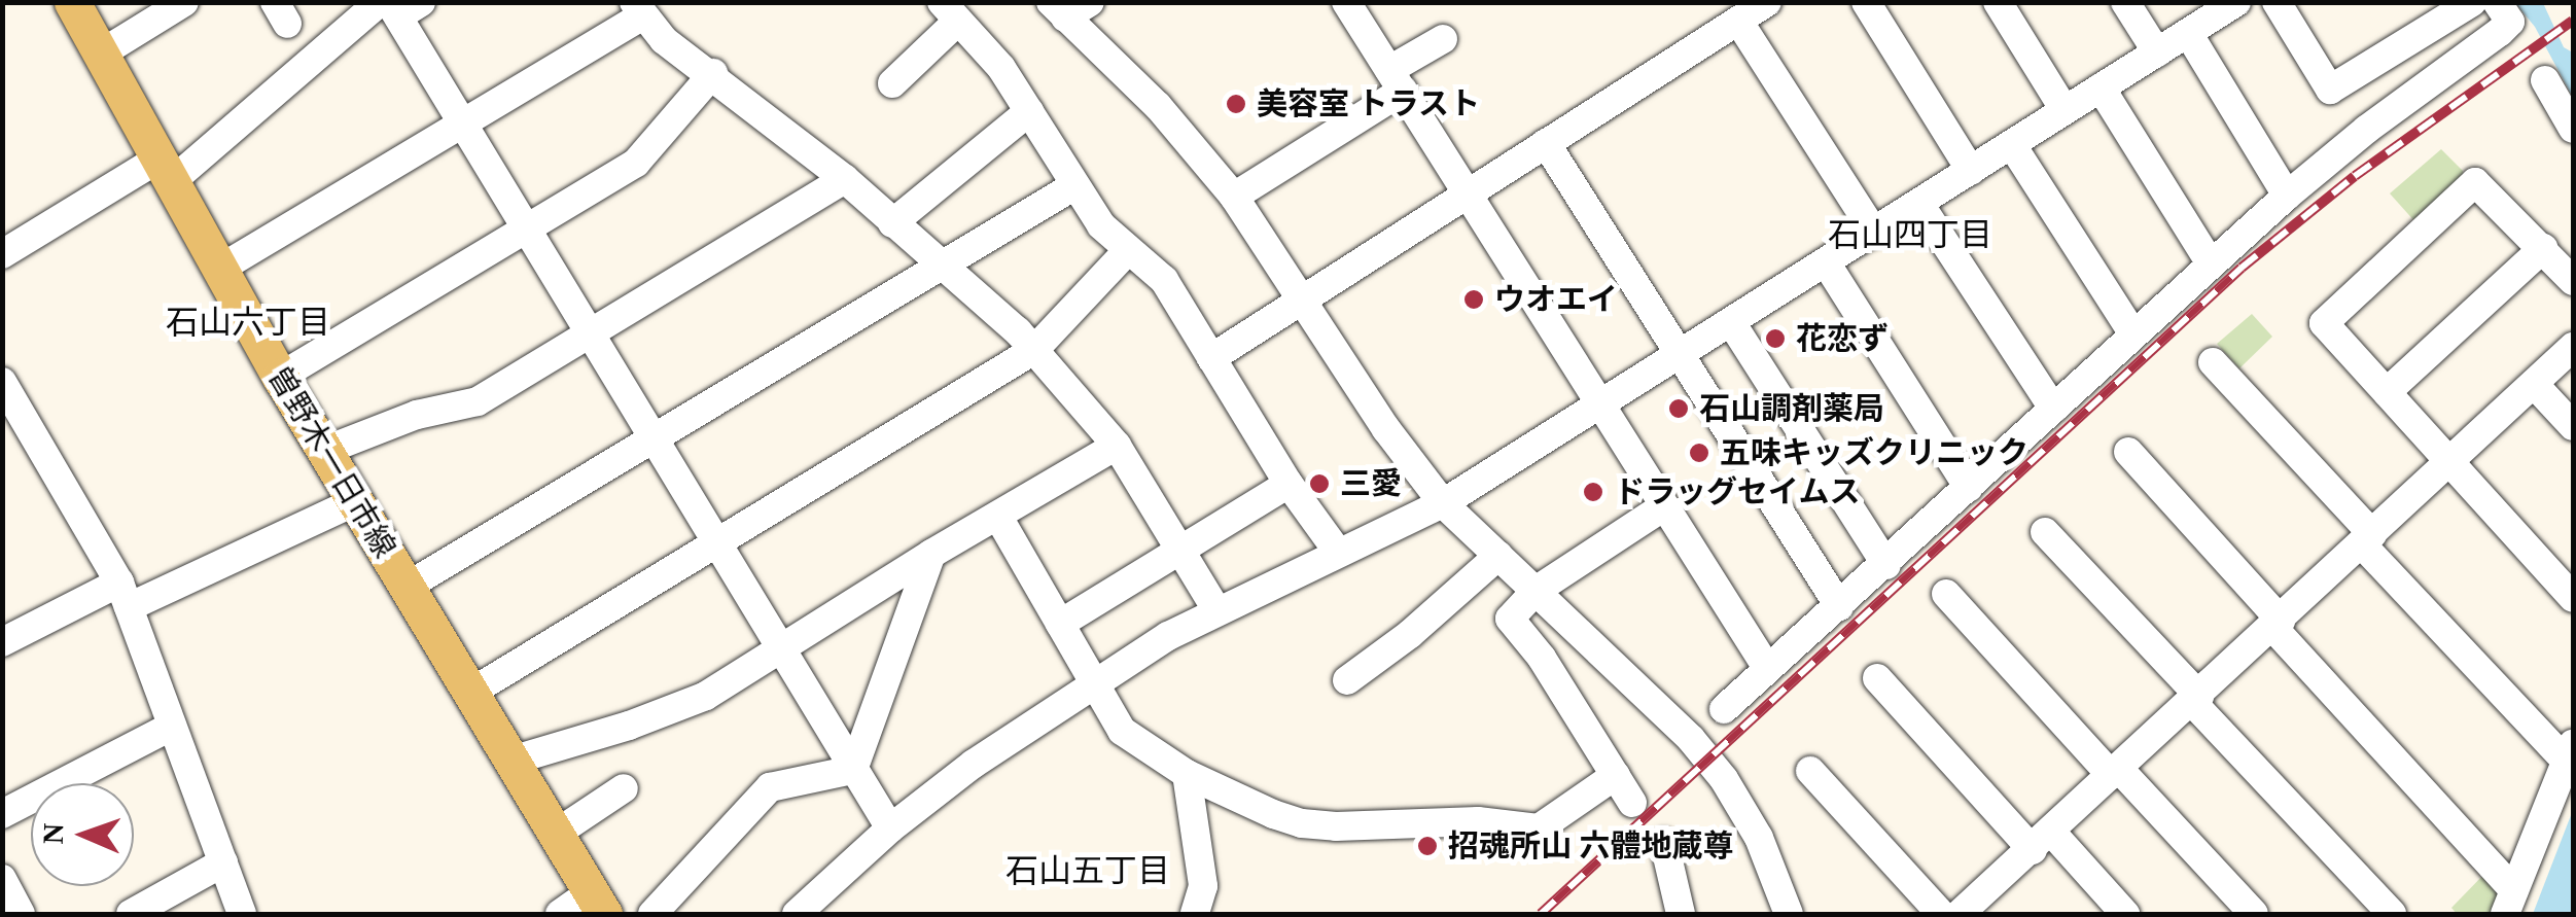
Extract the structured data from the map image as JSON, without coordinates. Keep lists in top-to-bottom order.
{
  "streets": {
    "main road": ["曽野木一日市線"]
  },
  "districts": ["石山四丁目", "石山六丁目", "石山五丁目"],
  "places": [
    "美容室 トラスト",
    "ウオエイ",
    "花恋ず",
    "石山調剤薬局",
    "五味キッズクリニック",
    "三愛",
    "ドラッグセイムス",
    "招魂所山 六體地蔵尊"
  ],
  "north": "left"
}
